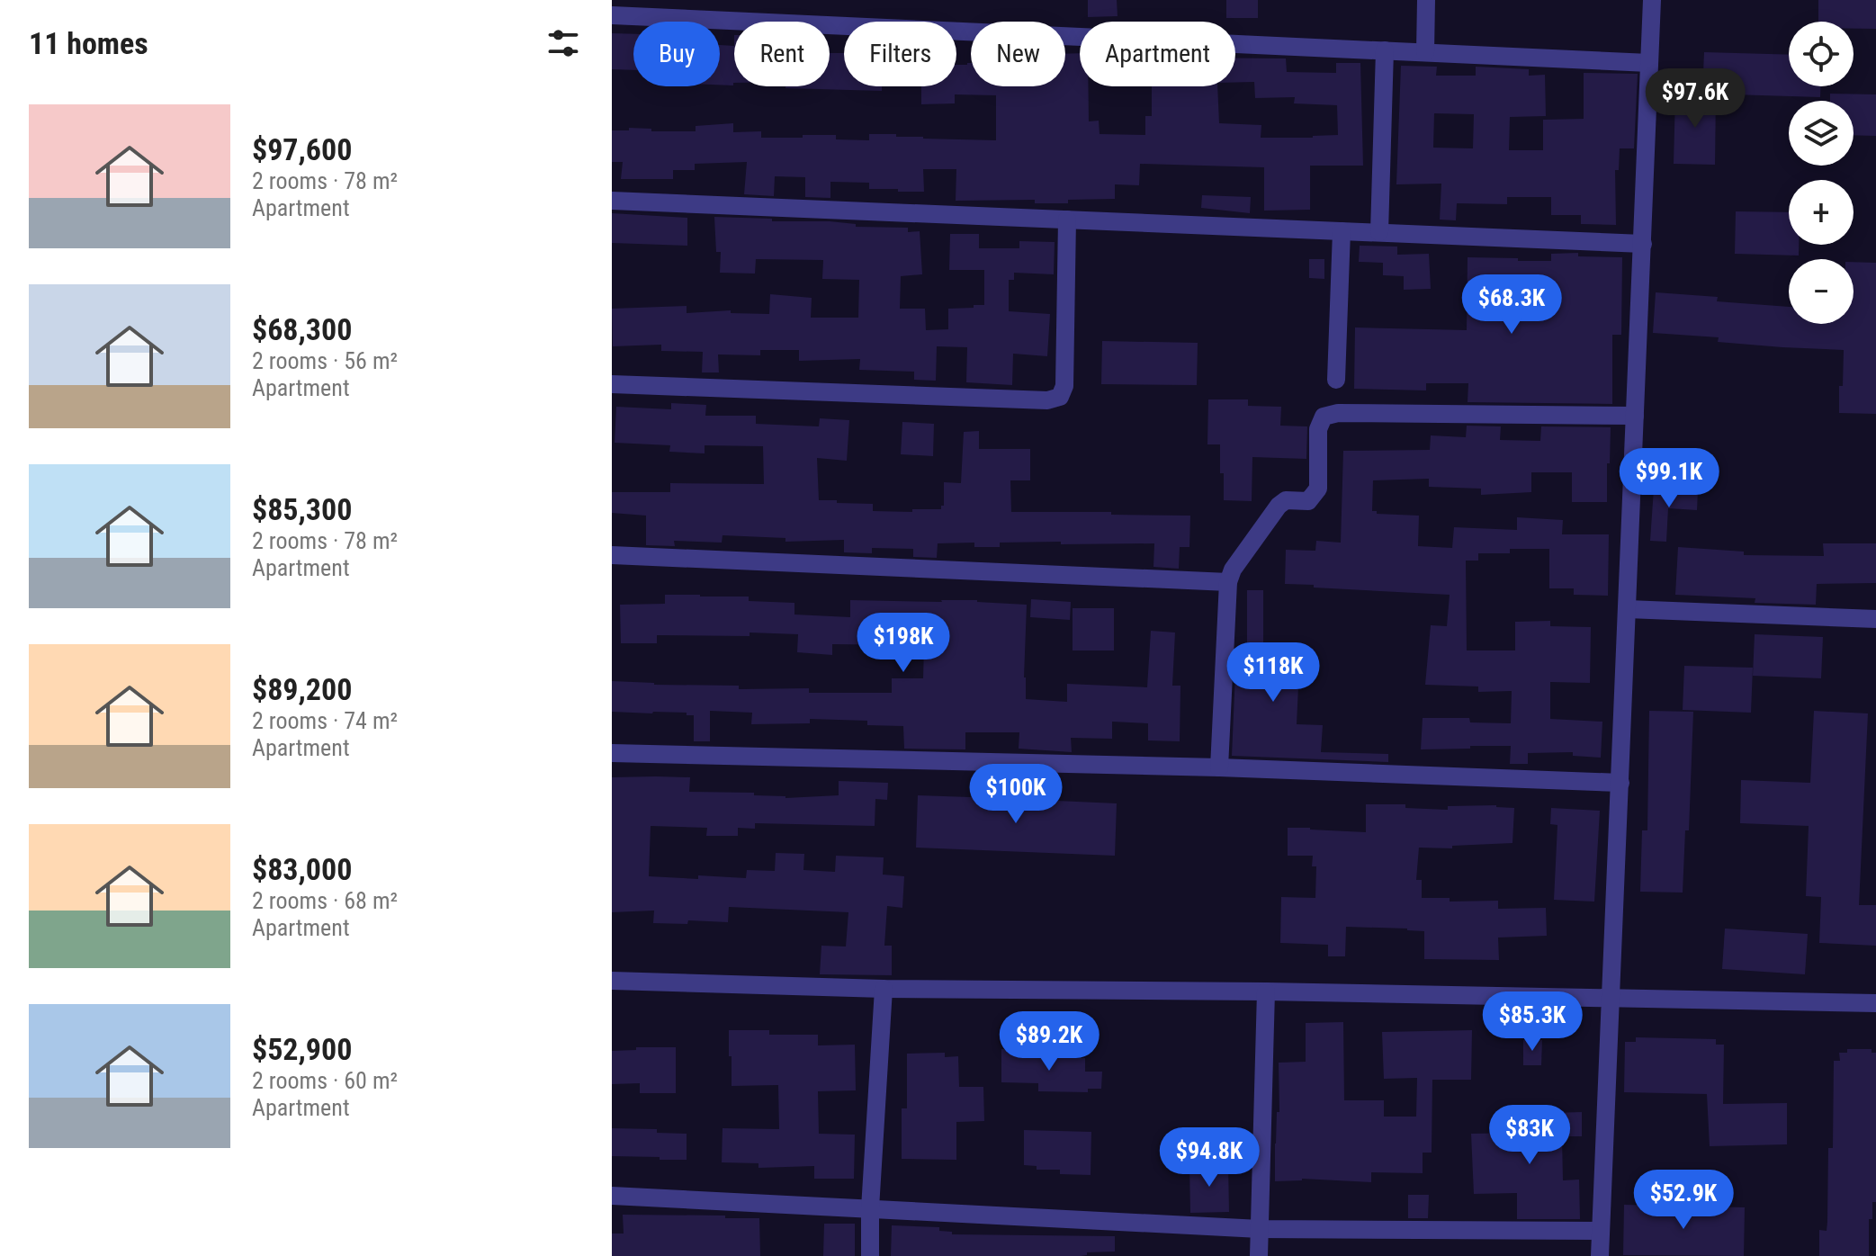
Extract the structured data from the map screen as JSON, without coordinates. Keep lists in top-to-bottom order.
{
  "page": {
    "heading": "11 homes",
    "map_buttons": ["+", "−"],
    "chip": [
      "Buy",
      "Rent",
      "Filters",
      "New",
      "Apartment"
    ],
    "price": [
      "$97.6K",
      "$68.3K",
      "$99.1K",
      "$198K",
      "$118K",
      "$100K",
      "$85.3K",
      "$89.2K",
      "$83K",
      "$94.8K",
      "$52.9K"
    ],
    "list": [
      {
        "name": "$97,600",
        "note": "2 rooms · 78 m² · Apartment"
      },
      {
        "name": "$68,300",
        "note": "2 rooms · 56 m² · Apartment"
      },
      {
        "name": "$85,300",
        "note": "2 rooms · 78 m² · Apartment"
      },
      {
        "name": "$89,200",
        "note": "2 rooms · 74 m² · Apartment"
      },
      {
        "name": "$83,000",
        "note": "2 rooms · 68 m² · Apartment"
      },
      {
        "name": "$52,900",
        "note": "2 rooms · 60 m² · Apartment"
      }
    ]
  }
}
